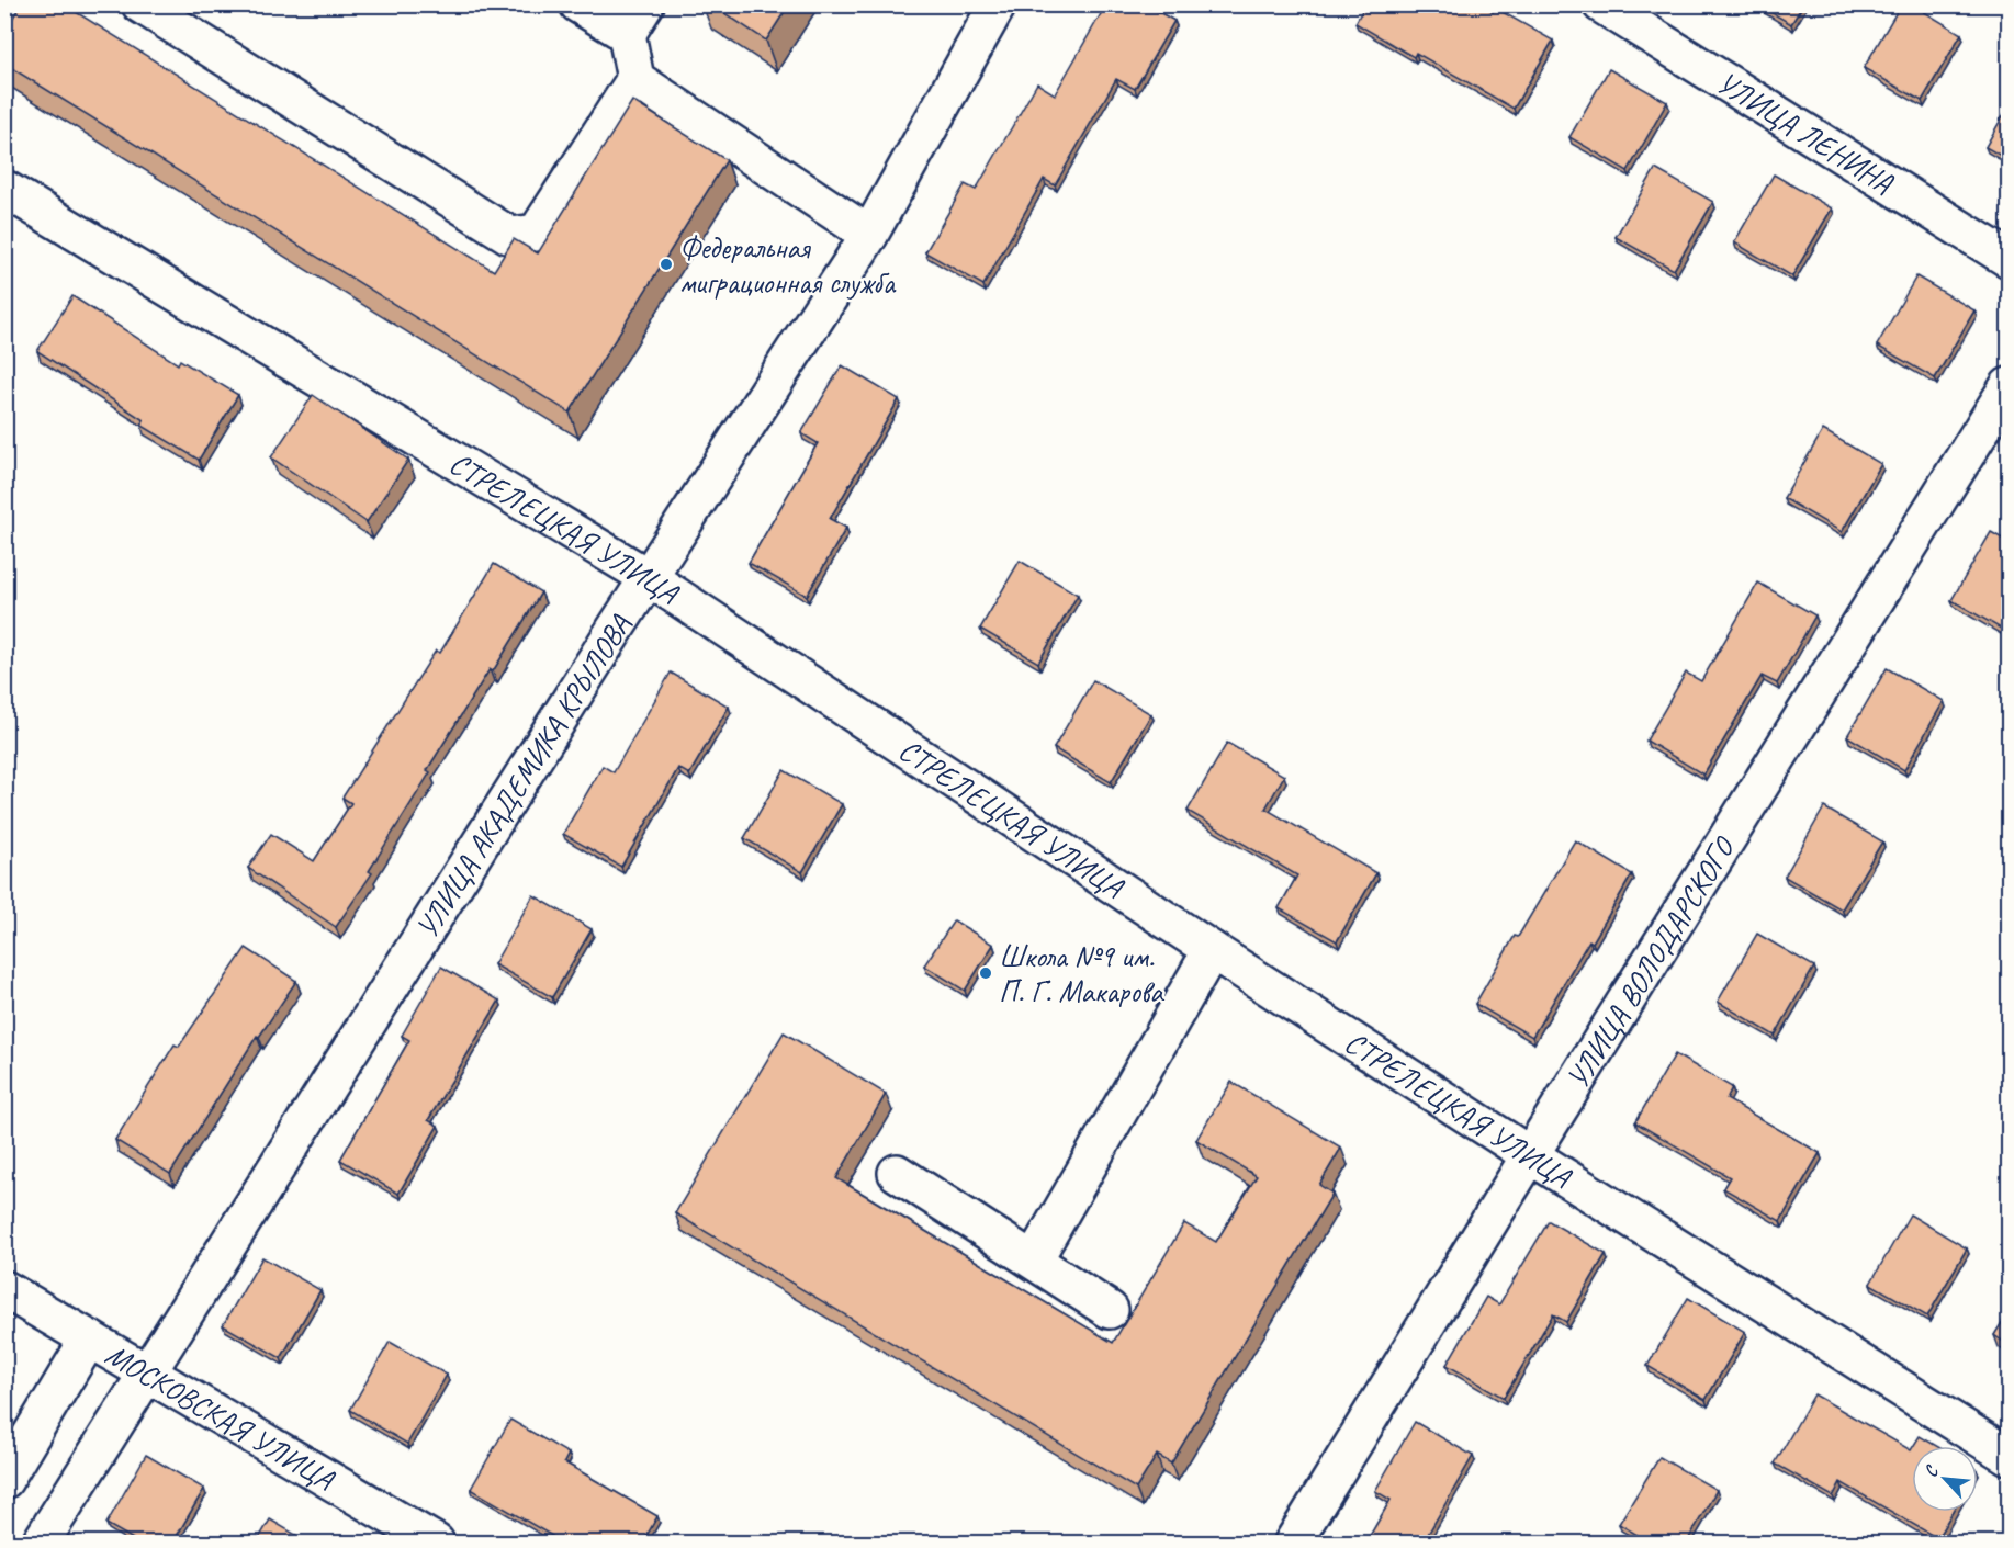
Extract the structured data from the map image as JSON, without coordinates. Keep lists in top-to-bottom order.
{
  "streets": {
    "street": [
      "УЛИЦА ЛЕНИНА",
      "СТРЕЛЕЦКАЯ УЛИЦА",
      "УЛИЦА АКАДЕМИКА КРЫЛОВА",
      "УЛИЦА ВОЛОДАРСКОГО",
      "МОСКОВСКАЯ УЛИЦА"
    ]
  },
  "crossings": [
    ["СТРЕЛЕЦКАЯ УЛИЦА", "УЛИЦА АКАДЕМИКА КРЫЛОВА"],
    ["СТРЕЛЕЦКАЯ УЛИЦА", "УЛИЦА ВОЛОДАРСКОГО"],
    ["УЛИЦА АКАДЕМИКА КРЫЛОВА", "МОСКОВСКАЯ УЛИЦА"]
  ],
  "places": ["Федеральная миграционная служба", "Школа №9 им. П. Г. Макарова"],
  "north": "top left"
}
